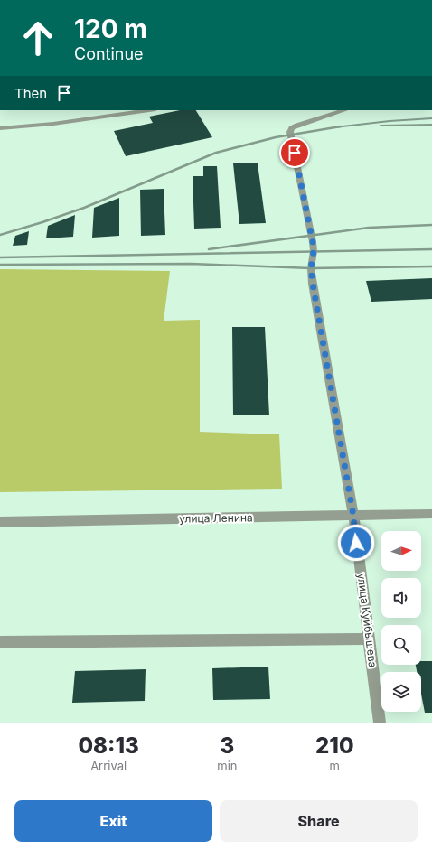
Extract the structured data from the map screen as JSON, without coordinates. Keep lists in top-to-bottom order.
{
  "streets": {
    "street": ["улица Ленина", "улица Куйбышева"]
  },
  "crossings": [
    ["улица Ленина", "улица Куйбышева"]
  ],
  "north": "right",
  "page": {
    "turn": ["120 m", "Continue"],
    "then": "Then",
    "eta": [
      "08:13",
      "Arrival",
      "3",
      "min",
      "210",
      "m"
    ],
    "buttons": ["Exit", "Share"]
  }
}
